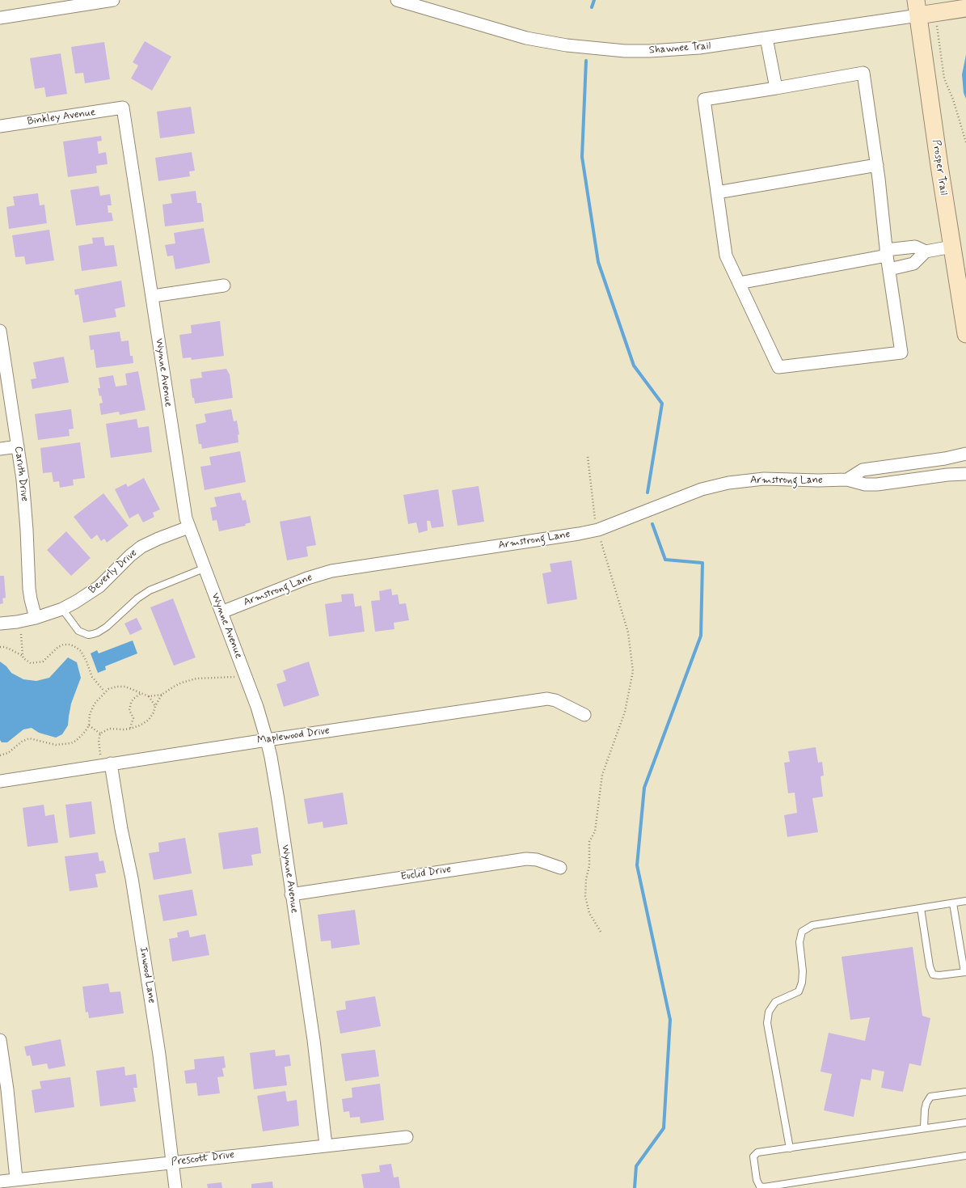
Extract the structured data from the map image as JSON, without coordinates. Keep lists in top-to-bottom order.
{
  "streets": {
    "street": [
      "Shawnee Trail",
      "Binkley Avenue",
      "Prosper Trail",
      "Wynne Avenue",
      "Caruth Drive",
      "Armstrong Lane",
      "Beverly Drive",
      "Maplewood Drive",
      "Euclid Drive",
      "Inwood Lane",
      "Prescott Drive"
    ]
  },
  "crossings": [
    ["Shawnee Trail", "Prosper Trail"],
    ["Binkley Avenue", "Wynne Avenue"],
    ["Wynne Avenue", "Armstrong Lane"],
    ["Wynne Avenue", "Beverly Drive"],
    ["Wynne Avenue", "Maplewood Drive"],
    ["Wynne Avenue", "Euclid Drive"],
    ["Wynne Avenue", "Prescott Drive"],
    ["Caruth Drive", "Beverly Drive"],
    ["Maplewood Drive", "Inwood Lane"],
    ["Inwood Lane", "Prescott Drive"]
  ]
}
